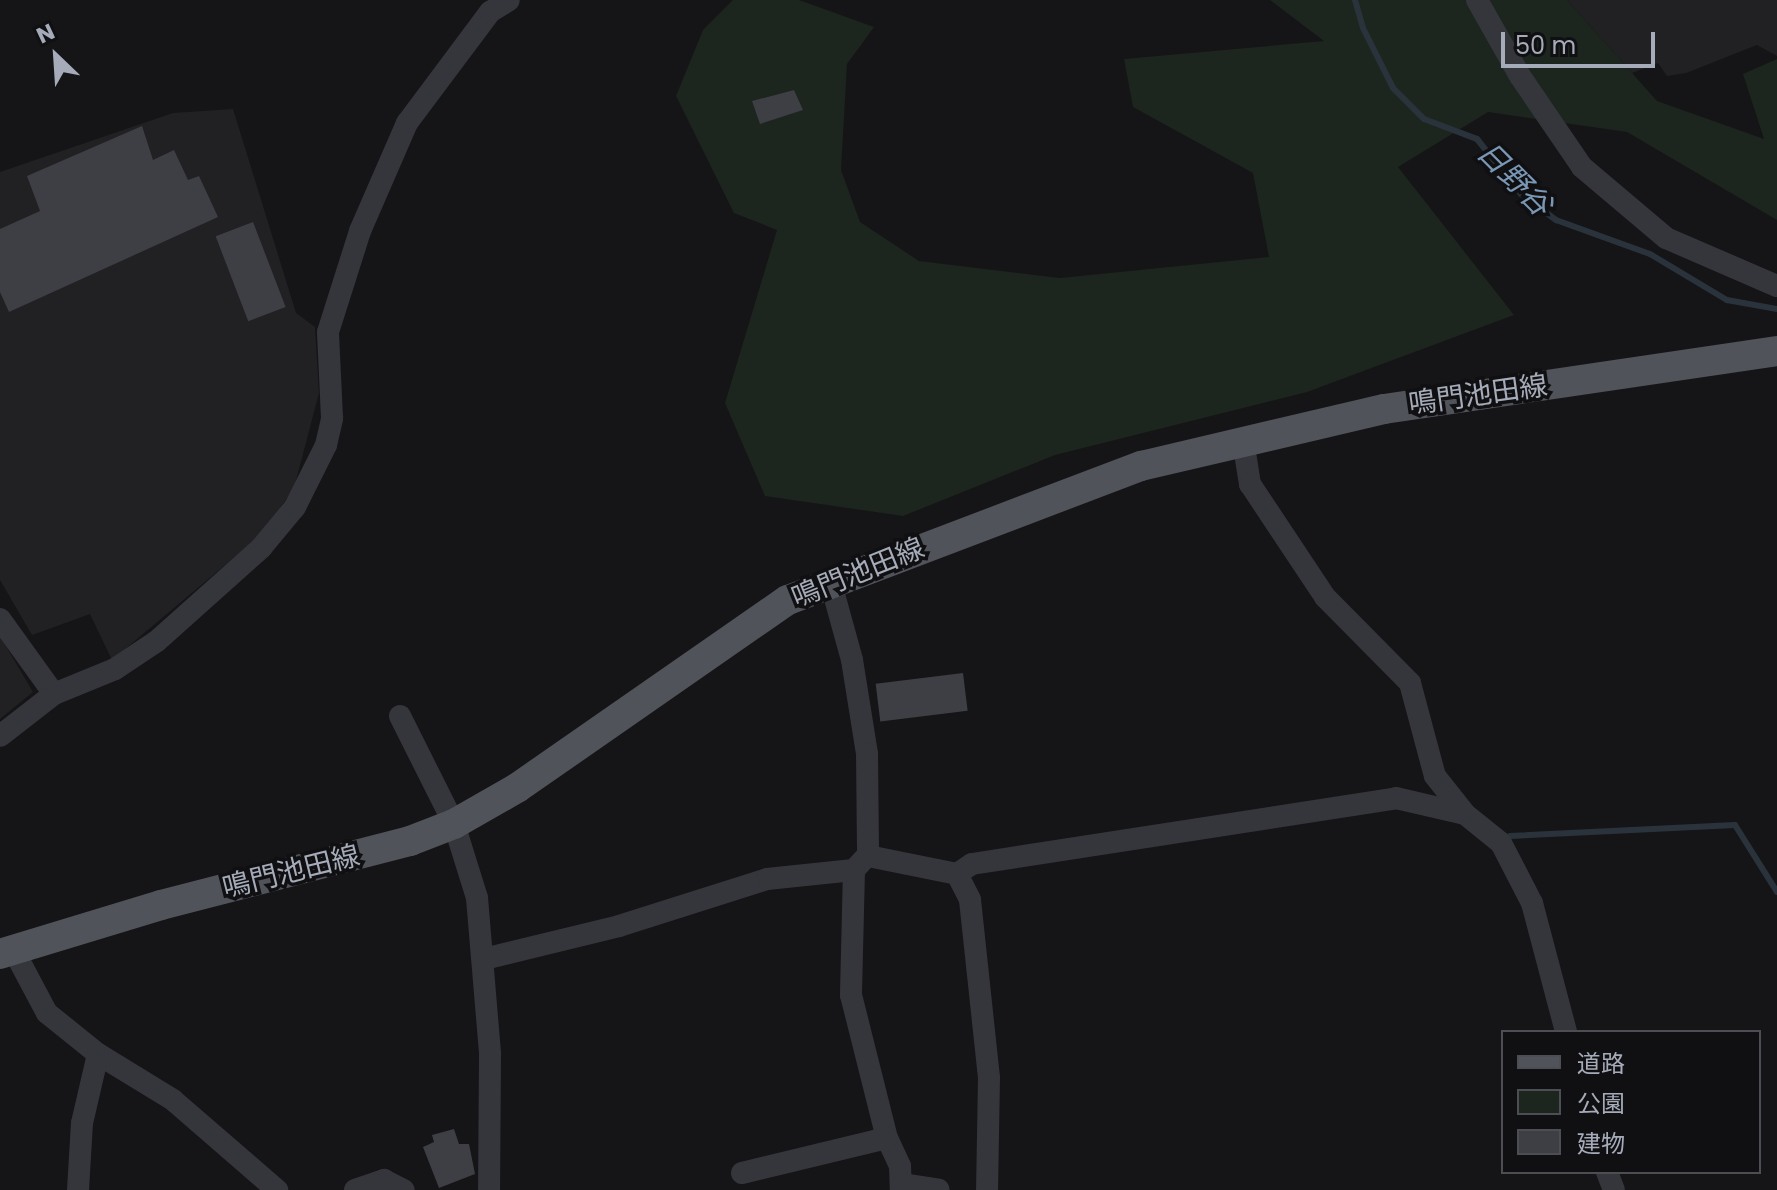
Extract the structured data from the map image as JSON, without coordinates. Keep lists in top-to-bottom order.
{
  "streets": {
    "main road": ["鳴門池田線"]
  },
  "water": ["日野谷"],
  "legend": ["道路", "公園", "建物"],
  "scale_bar": "50 m",
  "north": "top left"
}
